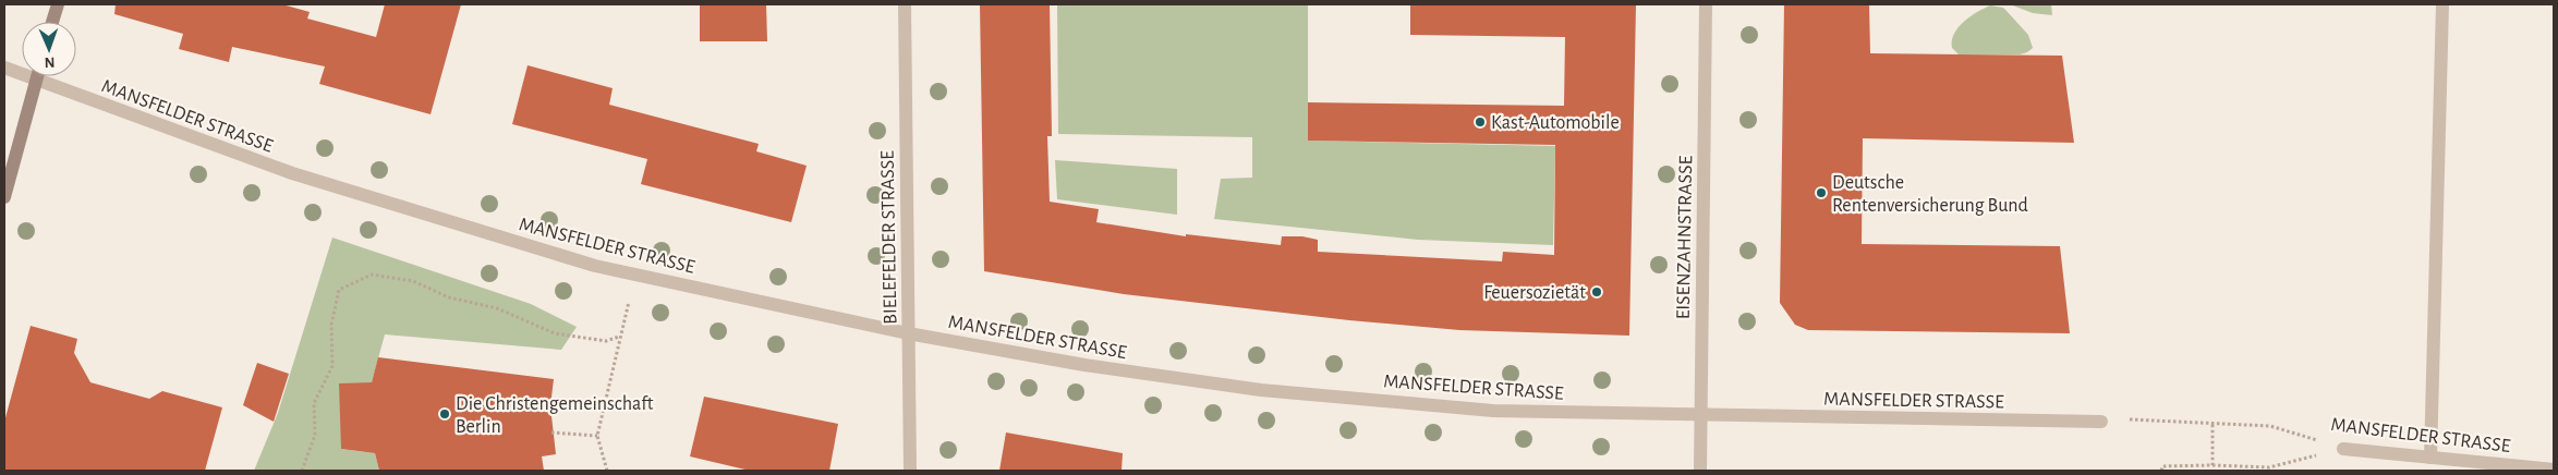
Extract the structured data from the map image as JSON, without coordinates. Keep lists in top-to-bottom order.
{
  "streets": {
    "street": ["MANSFELDER STRASSE", "BIELEFELDER STRASSE", "EISENZAHNSTRASSE"]
  },
  "crossings": [
    ["MANSFELDER STRASSE", "BIELEFELDER STRASSE"],
    ["MANSFELDER STRASSE", "EISENZAHNSTRASSE"]
  ],
  "places": [
    "Kast-Automobile",
    "Deutsche Rentenversicherung Bund",
    "Feuersozietät",
    "Die Christengemeinschaft Berlin"
  ],
  "north": "bottom"
}
